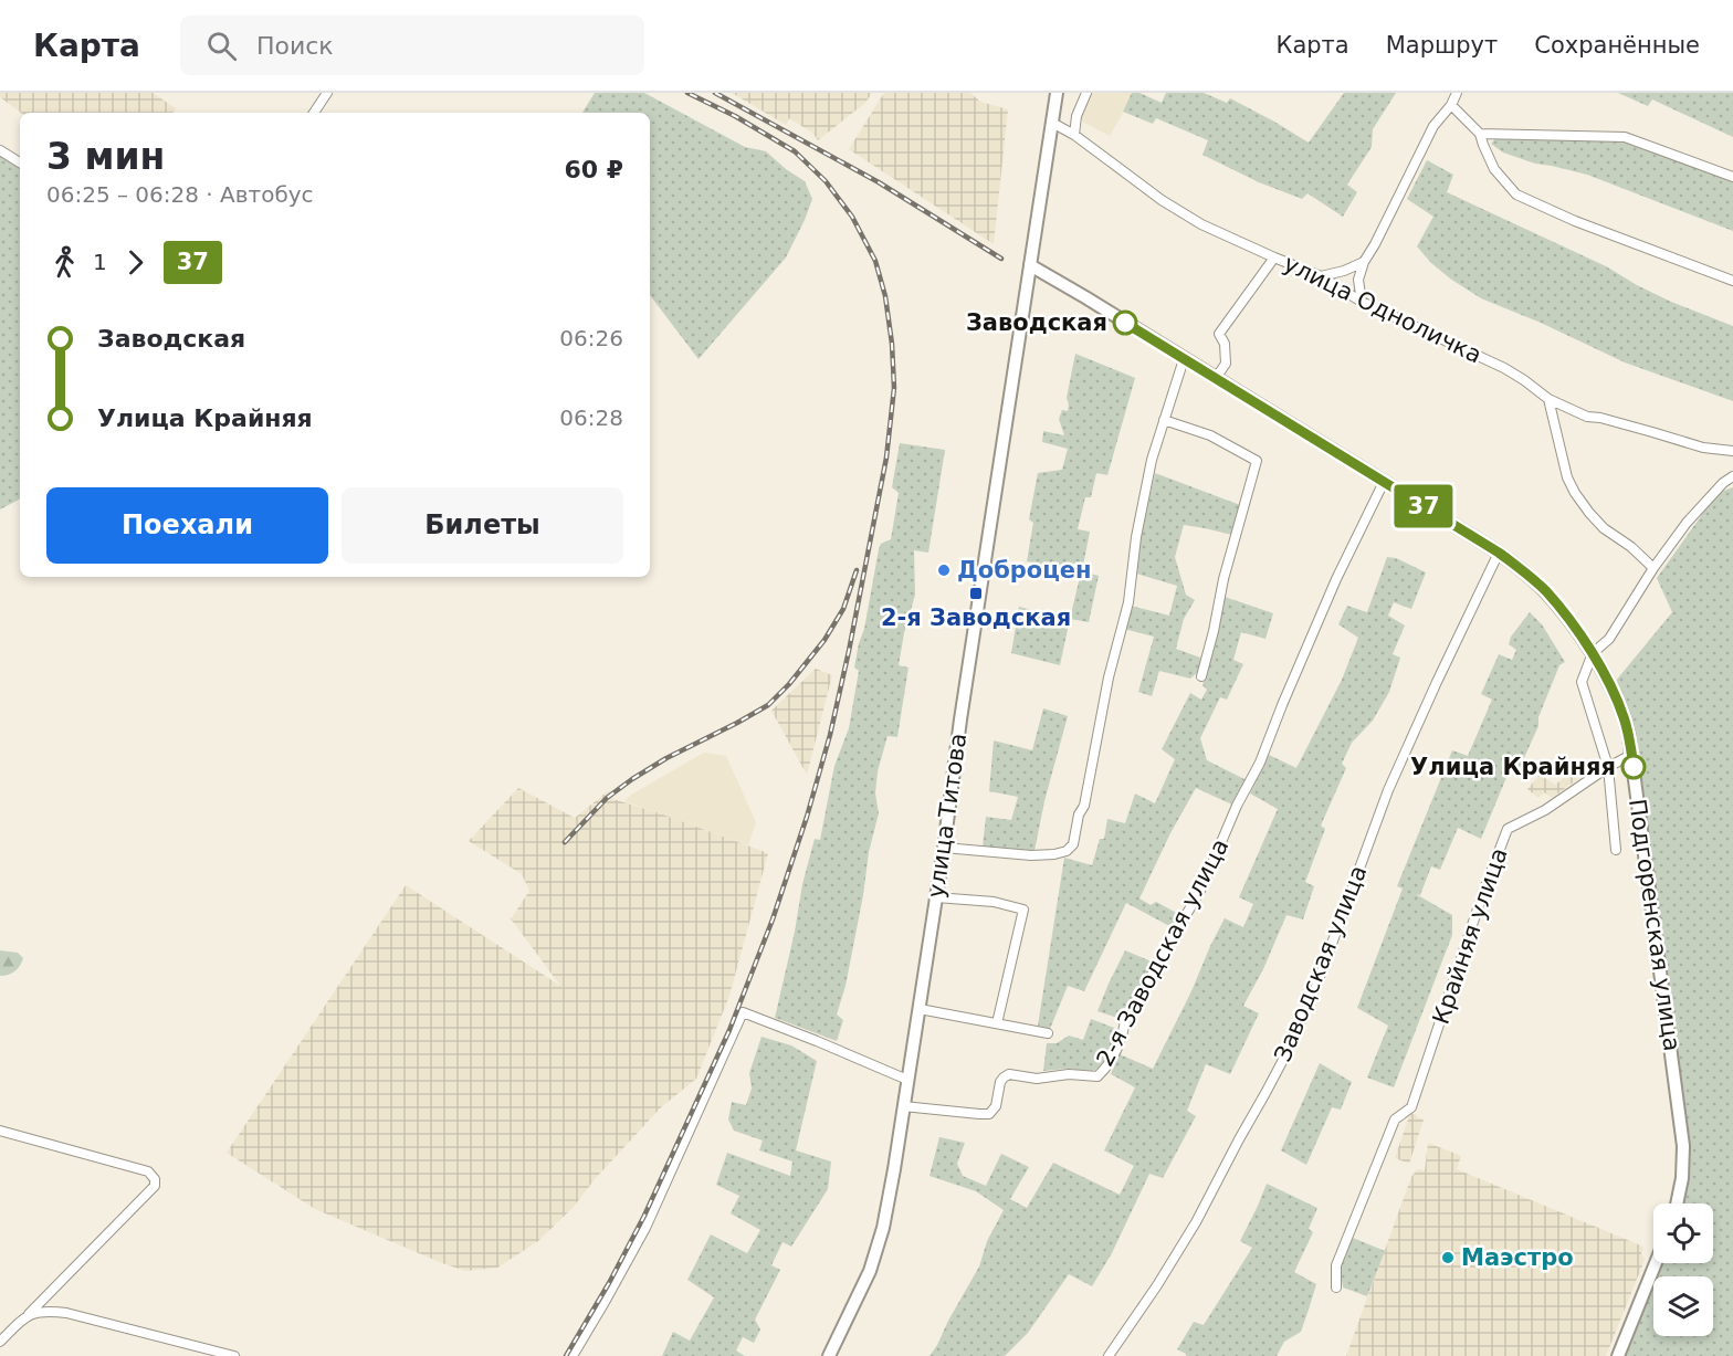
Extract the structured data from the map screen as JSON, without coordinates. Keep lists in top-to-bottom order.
{
  "streets": {
    "street": [
      "улица Одноличка",
      "улица Титова",
      "Подгоренская улица",
      "Крайняя улица",
      "2-я Заводская улица",
      "Заводская улица"
    ]
  },
  "crossings": [
    ["улица Одноличка", "улица Титова"],
    ["улица Титова", "Подгоренская улица"],
    ["улица Титова", "2-я Заводская улица"],
    ["Подгоренская улица", "Крайняя улица"],
    ["Подгоренская улица", "2-я Заводская улица"],
    ["Подгоренская улица", "Заводская улица"]
  ],
  "places": {
    "other": [
      "Заводская",
      "Доброцен",
      "Улица Крайняя",
      "Маэстро"
    ],
    "transit": ["2-я Заводская"]
  },
  "lines": ["bus line 37"],
  "page": {
    "header": "Карта",
    "search": "Поиск",
    "nav": ["Карта", "Маршрут", "Сохранённые"],
    "on_map": "37",
    "heading": ["3 мин", "06:25 – 06:28 · Автобус", "60 ₽"],
    "legs": ["1", "37"],
    "list": [
      {
        "name": "Заводская",
        "value": "06:26"
      },
      {
        "name": "Улица Крайняя",
        "value": "06:28"
      }
    ],
    "buttons": ["Поехали", "Билеты"]
  }
}
